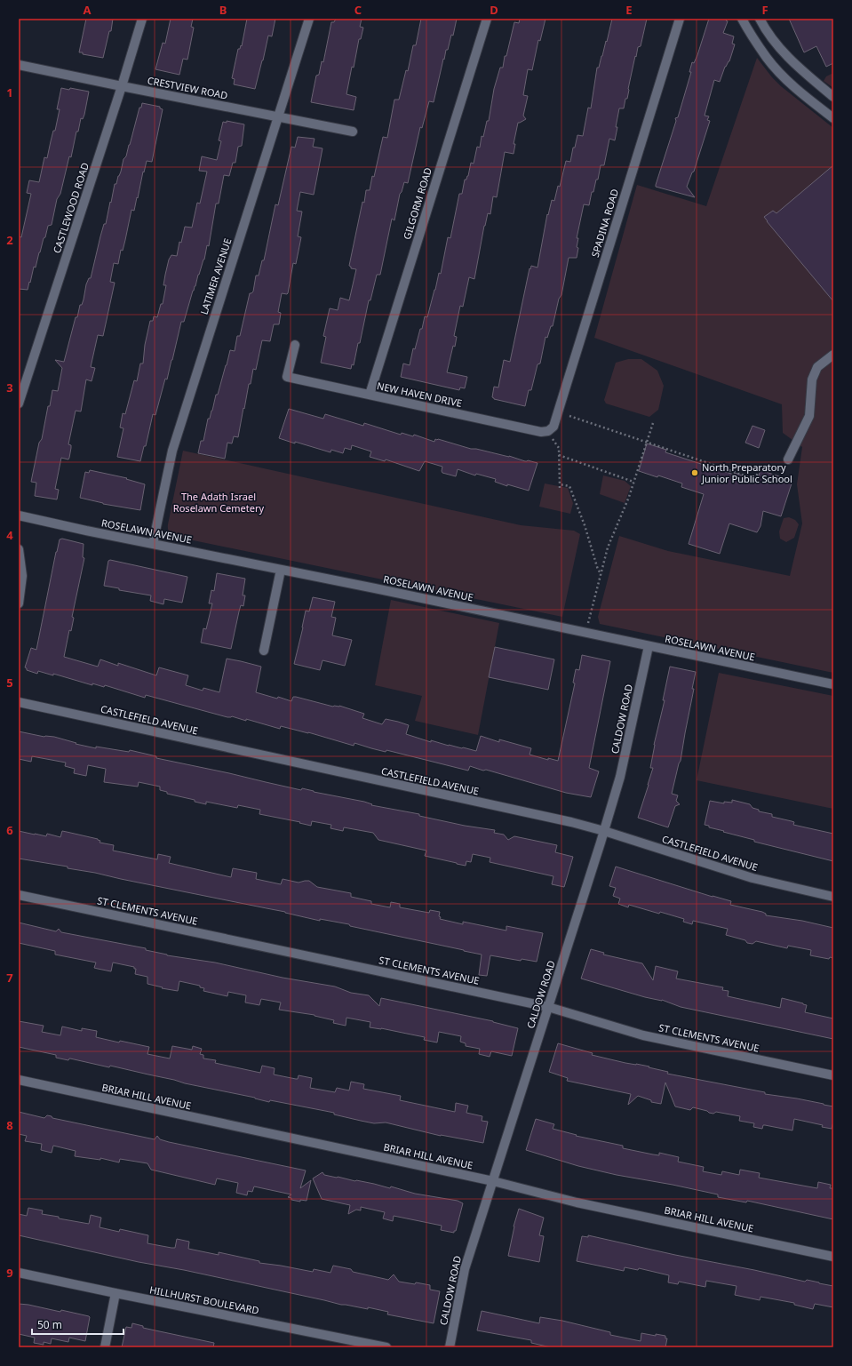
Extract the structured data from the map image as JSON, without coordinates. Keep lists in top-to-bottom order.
{
  "streets": {
    "street": [
      "CRESTVIEW ROAD",
      "GILGORM ROAD",
      "CASTLEWOOD ROAD",
      "SPADINA ROAD",
      "LATIMER AVENUE",
      "NEW HAVEN DRIVE",
      "ROSELAWN AVENUE",
      "CALDOW ROAD",
      "CASTLEFIELD AVENUE",
      "ST CLEMENTS AVENUE",
      "BRIAR HILL AVENUE",
      "HILLHURST BOULEVARD"
    ]
  },
  "crossings": [
    ["CRESTVIEW ROAD", "CASTLEWOOD ROAD"],
    ["CRESTVIEW ROAD", "LATIMER AVENUE"],
    ["GILGORM ROAD", "NEW HAVEN DRIVE"],
    ["SPADINA ROAD", "NEW HAVEN DRIVE"],
    ["LATIMER AVENUE", "ROSELAWN AVENUE"],
    ["ROSELAWN AVENUE", "CALDOW ROAD"],
    ["CALDOW ROAD", "CASTLEFIELD AVENUE"],
    ["CALDOW ROAD", "ST CLEMENTS AVENUE"],
    ["CALDOW ROAD", "BRIAR HILL AVENUE"]
  ],
  "parks": ["The Adath Israel Roselawn Cemetery"],
  "places": ["North Preparatory Junior Public School"],
  "scale_bar": "50 m",
  "grid": {
    "columns": [
      "A",
      "B",
      "C",
      "D",
      "E",
      "F"
    ],
    "rows": [
      "1",
      "2",
      "3",
      "4",
      "5",
      "6",
      "7",
      "8",
      "9"
    ]
  }
}
